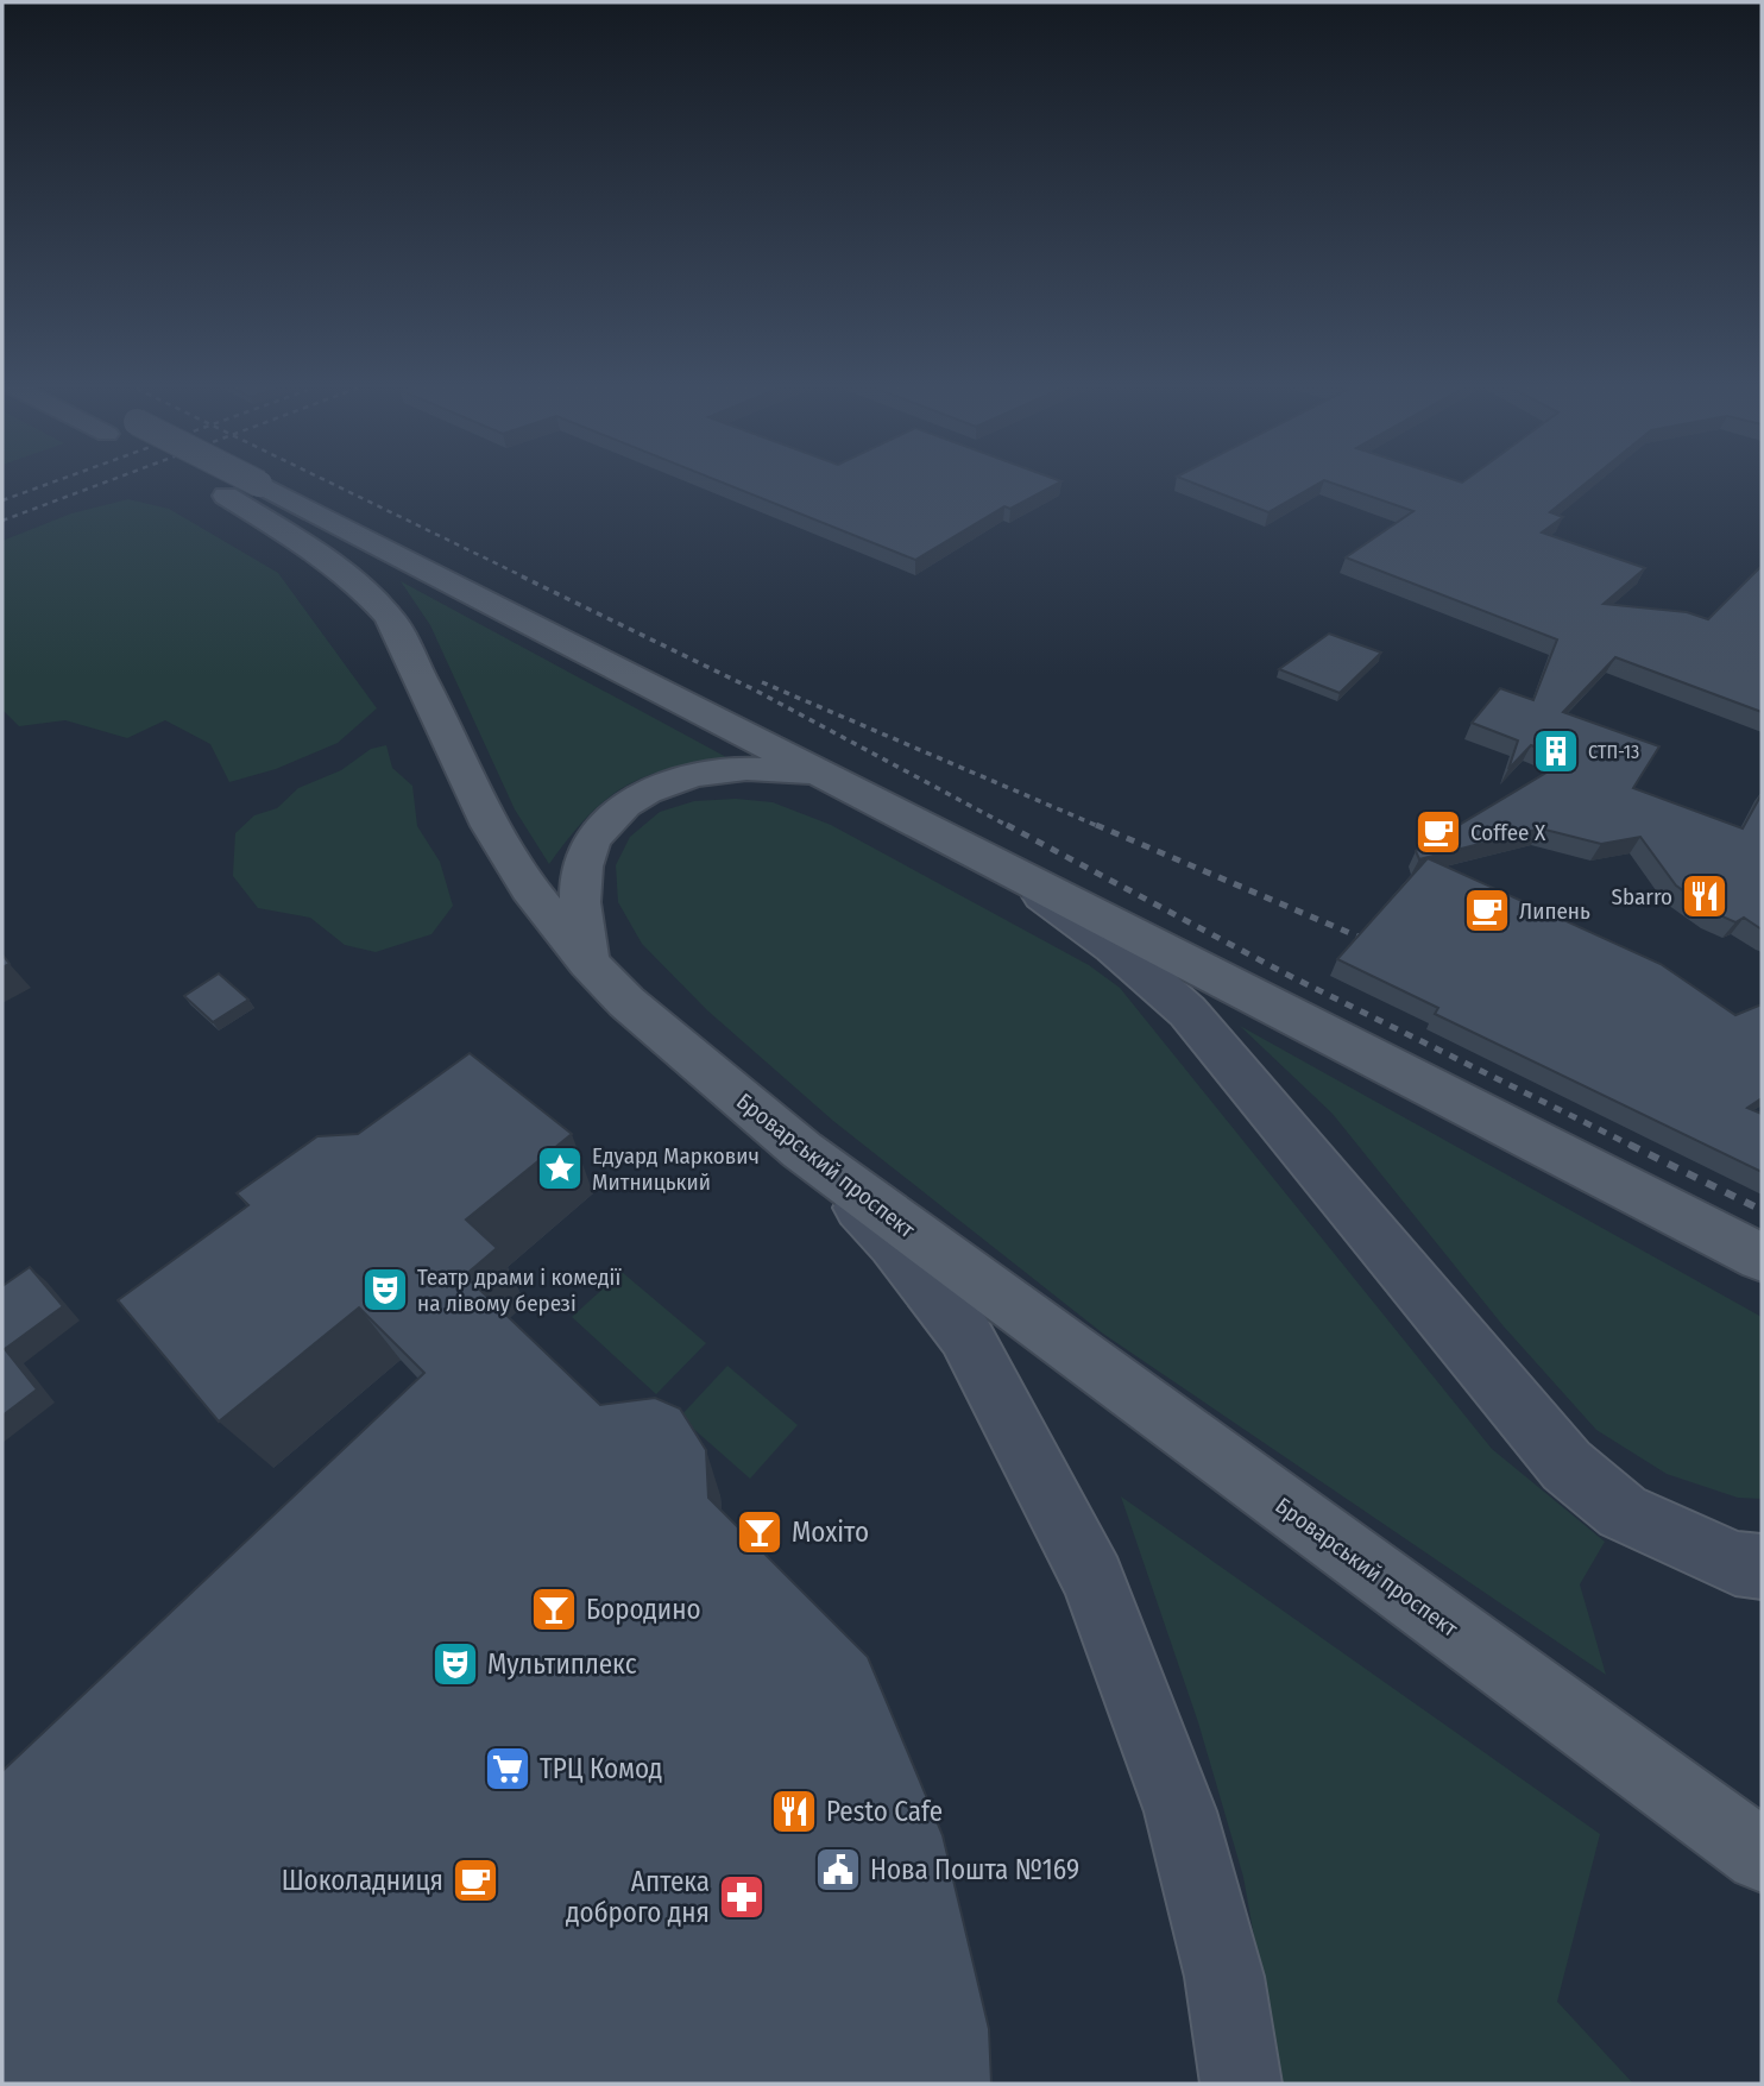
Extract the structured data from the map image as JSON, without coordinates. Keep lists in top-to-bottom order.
{
  "streets": {
    "main road": ["Броварський проспект"]
  },
  "places": {
    "building": ["СТП-13"],
    "cafe": ["Coffee X", "Липень", "Шоколадниця"],
    "restaurant": ["Sbarro", "Pesto Cafe"],
    "place": ["Едуард Маркович Митницький"],
    "theatre": ["Театр драми і комедії на лівому березі", "Мультиплекс"],
    "bar": ["Мохіто", "Бородино"],
    "supermarket": ["ТРЦ Комод"],
    "public building": ["Нова Пошта №169"],
    "pharmacy": ["Аптека доброго дня"]
  }
}
